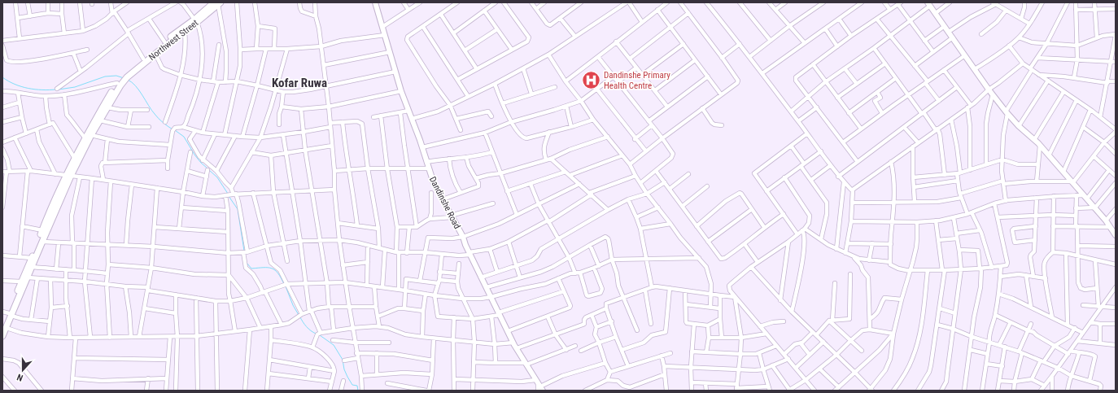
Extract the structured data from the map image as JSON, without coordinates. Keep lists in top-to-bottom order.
{
  "streets": {
    "main road": ["Northwest Street"],
    "street": ["Dandinshe Road"]
  },
  "districts": ["Kofar Ruwa"],
  "places": {
    "hospital": ["Dandinshe Primary Health Centre"]
  },
  "north": "bottom"
}
